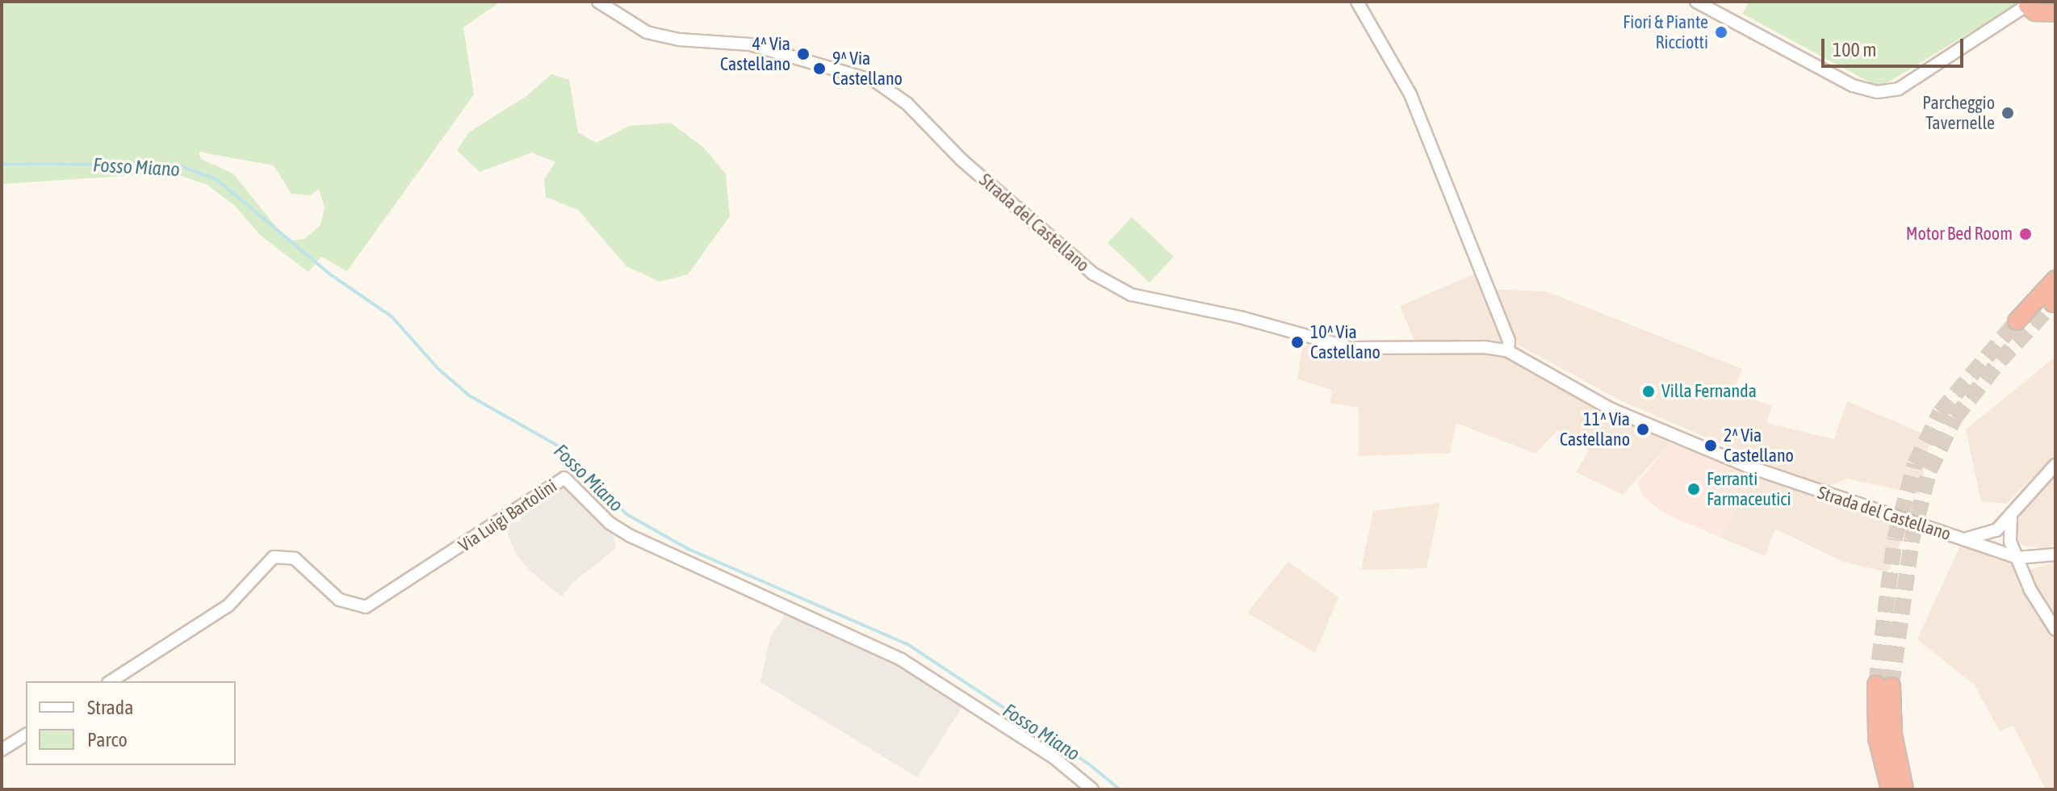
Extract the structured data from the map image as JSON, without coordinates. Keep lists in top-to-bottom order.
{
  "streets": {
    "street": ["Strada del Castellano", "Via Luigi Bartolini"]
  },
  "water": ["Fosso Miano"],
  "places": [
    "Fiori & Piante Ricciotti",
    "4^ Via Castellano",
    "9^ Via Castellano",
    "Parcheggio Tavernelle",
    "Motor Bed Room",
    "10^ Via Castellano",
    "Villa Fernanda",
    "11^ Via Castellano",
    "2^ Via Castellano",
    "Ferranti Farmaceutici"
  ],
  "legend": ["Strada", "Parco"],
  "scale_bar": "100 m"
}
